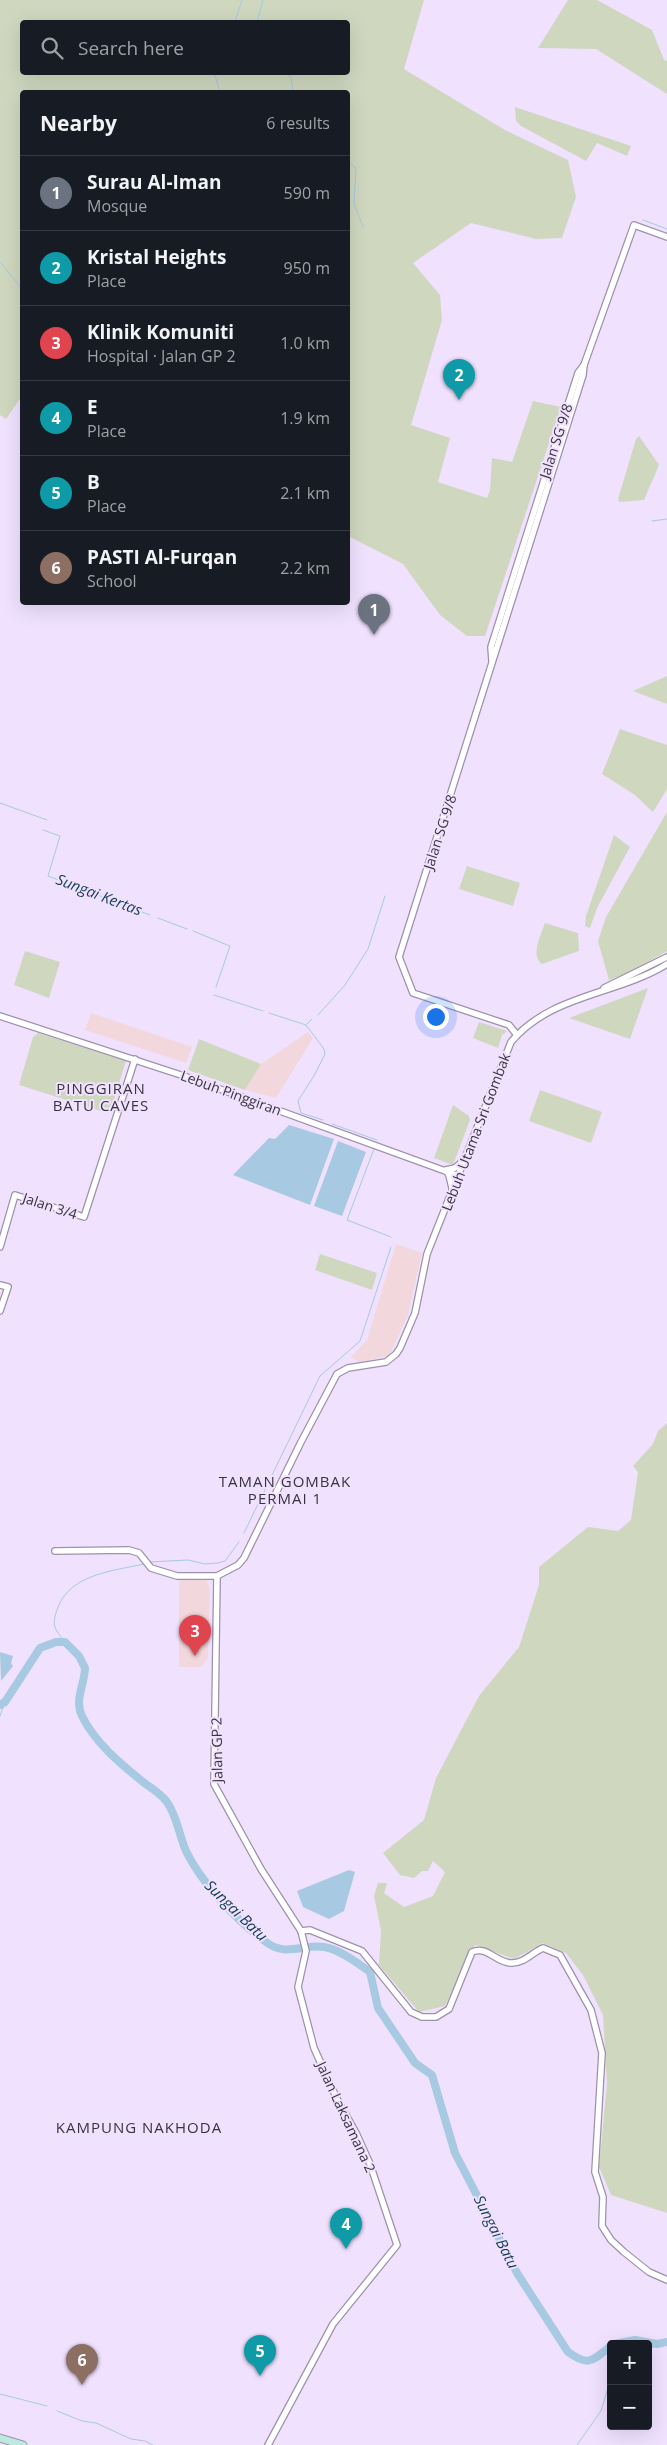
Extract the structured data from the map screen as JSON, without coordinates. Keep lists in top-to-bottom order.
{
  "streets": {
    "street": [
      "Jalan SG 9/8",
      "Lebuh Pinggiran",
      "Lebuh Utama Sri Gombak",
      "Jalan 3/4",
      "Jalan GP 2",
      "Jalan Laksamana 2"
    ]
  },
  "crossings": [
    ["Jalan SG 9/8", "Lebuh Utama Sri Gombak"],
    ["Lebuh Pinggiran", "Lebuh Utama Sri Gombak"],
    ["Lebuh Pinggiran", "Jalan 3/4"],
    ["Lebuh Utama Sri Gombak", "Jalan GP 2"],
    ["Jalan GP 2", "Jalan Laksamana 2"]
  ],
  "districts": ["PINGGIRAN BATU CAVES", "TAMAN GOMBAK PERMAI 1", "KAMPUNG NAKHODA"],
  "water": ["Sungai Kertas", "Sungai Batu"],
  "page": {
    "search": "Search here",
    "heading": ["Nearby", "6 results"],
    "list": [
      {
        "mark": "1",
        "name": "Surau Al-Iman",
        "note": "Mosque",
        "value": "590 m"
      },
      {
        "mark": "2",
        "name": "Kristal Heights",
        "note": "Place",
        "value": "950 m"
      },
      {
        "mark": "3",
        "name": "Klinik Komuniti",
        "note": "Hospital · Jalan GP 2",
        "value": "1.0 km"
      },
      {
        "mark": "4",
        "name": "E",
        "note": "Place",
        "value": "1.9 km"
      },
      {
        "mark": "5",
        "name": "B",
        "note": "Place",
        "value": "2.1 km"
      },
      {
        "mark": "6",
        "name": "PASTI Al-Furqan",
        "note": "School",
        "value": "2.2 km"
      }
    ],
    "pins": [
      "2",
      "1",
      "3",
      "4",
      "5",
      "6"
    ],
    "map_buttons": ["+", "−"]
  }
}
